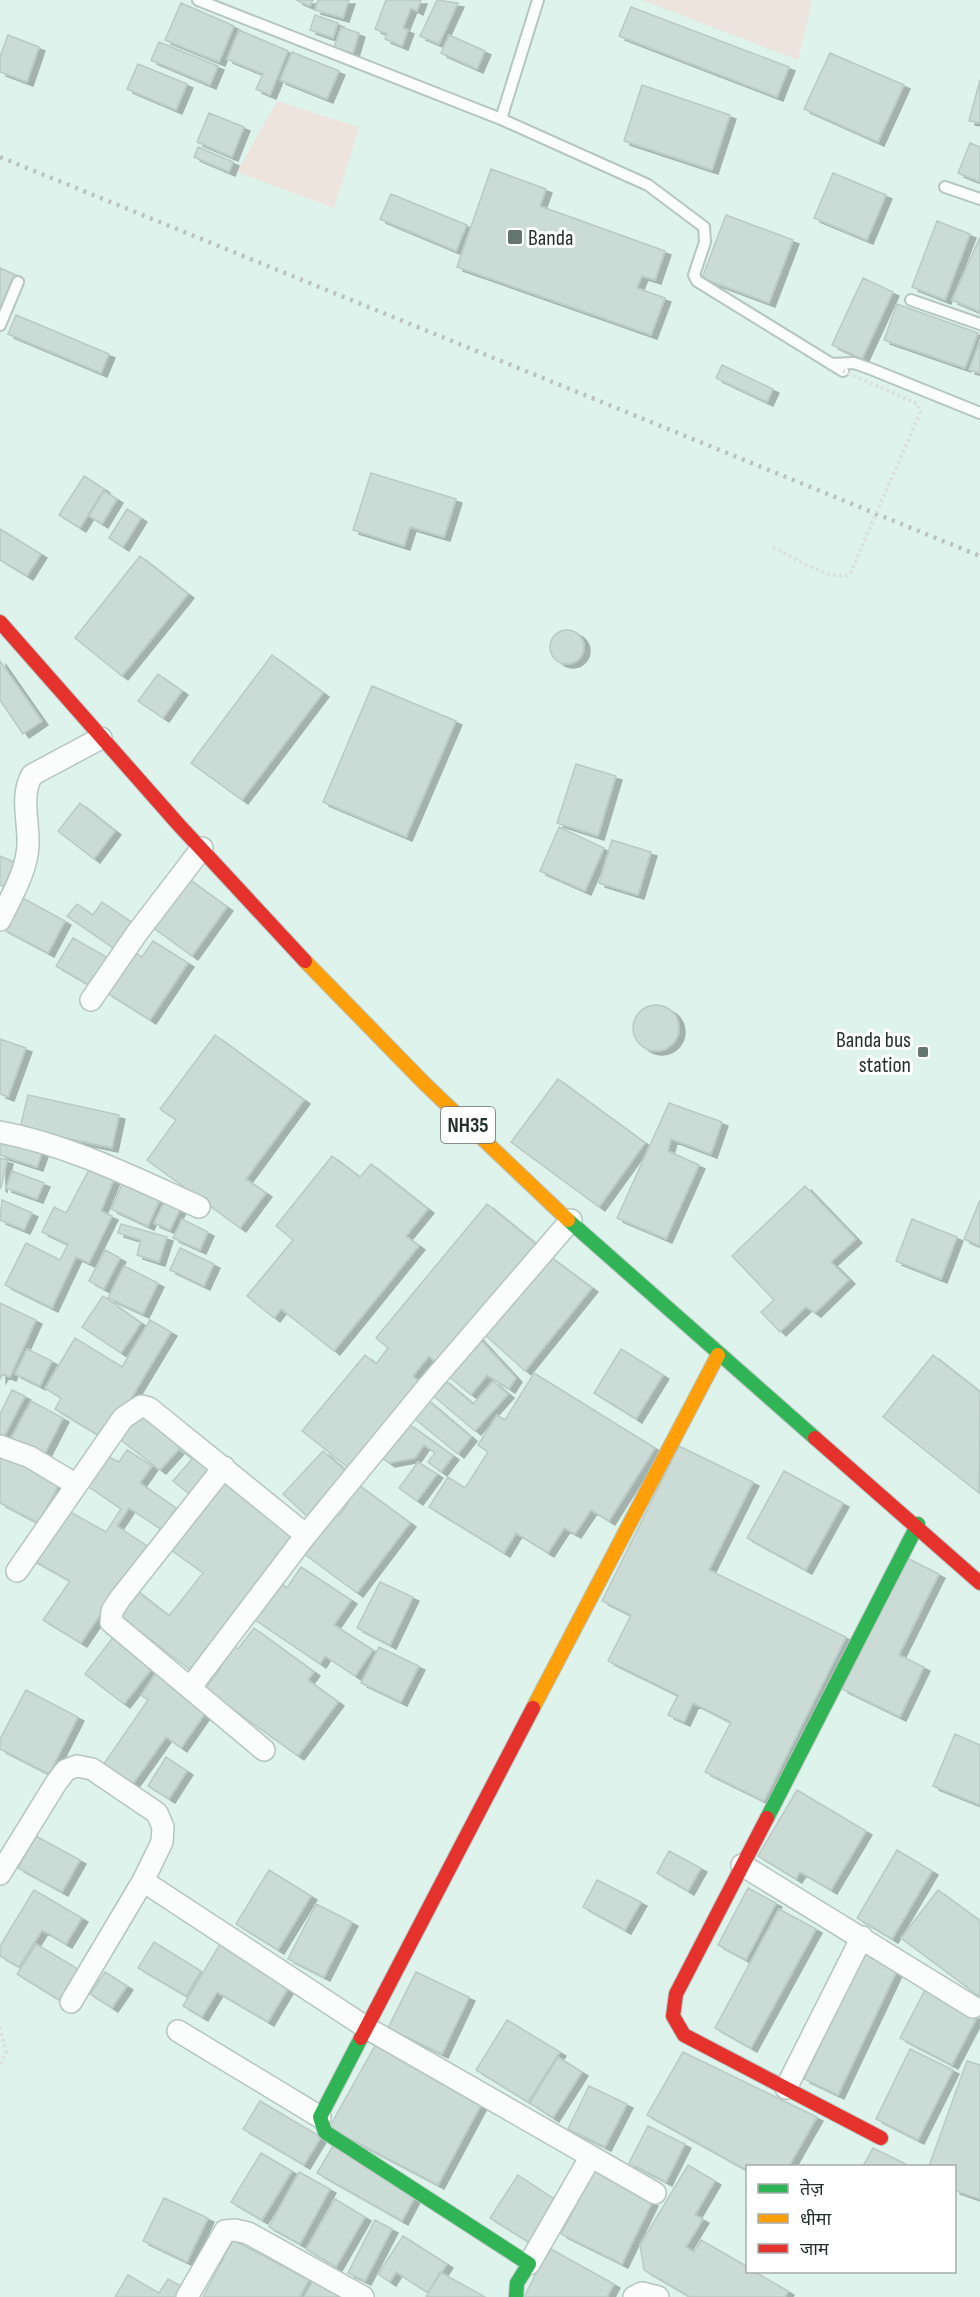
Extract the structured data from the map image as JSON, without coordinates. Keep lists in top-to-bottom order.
{
  "streets": {
    "main road": ["NH35"]
  },
  "places": {
    "transit": ["Banda", "Banda bus station"]
  },
  "legend": ["तेज़", "धीमा", "जाम"]
}
